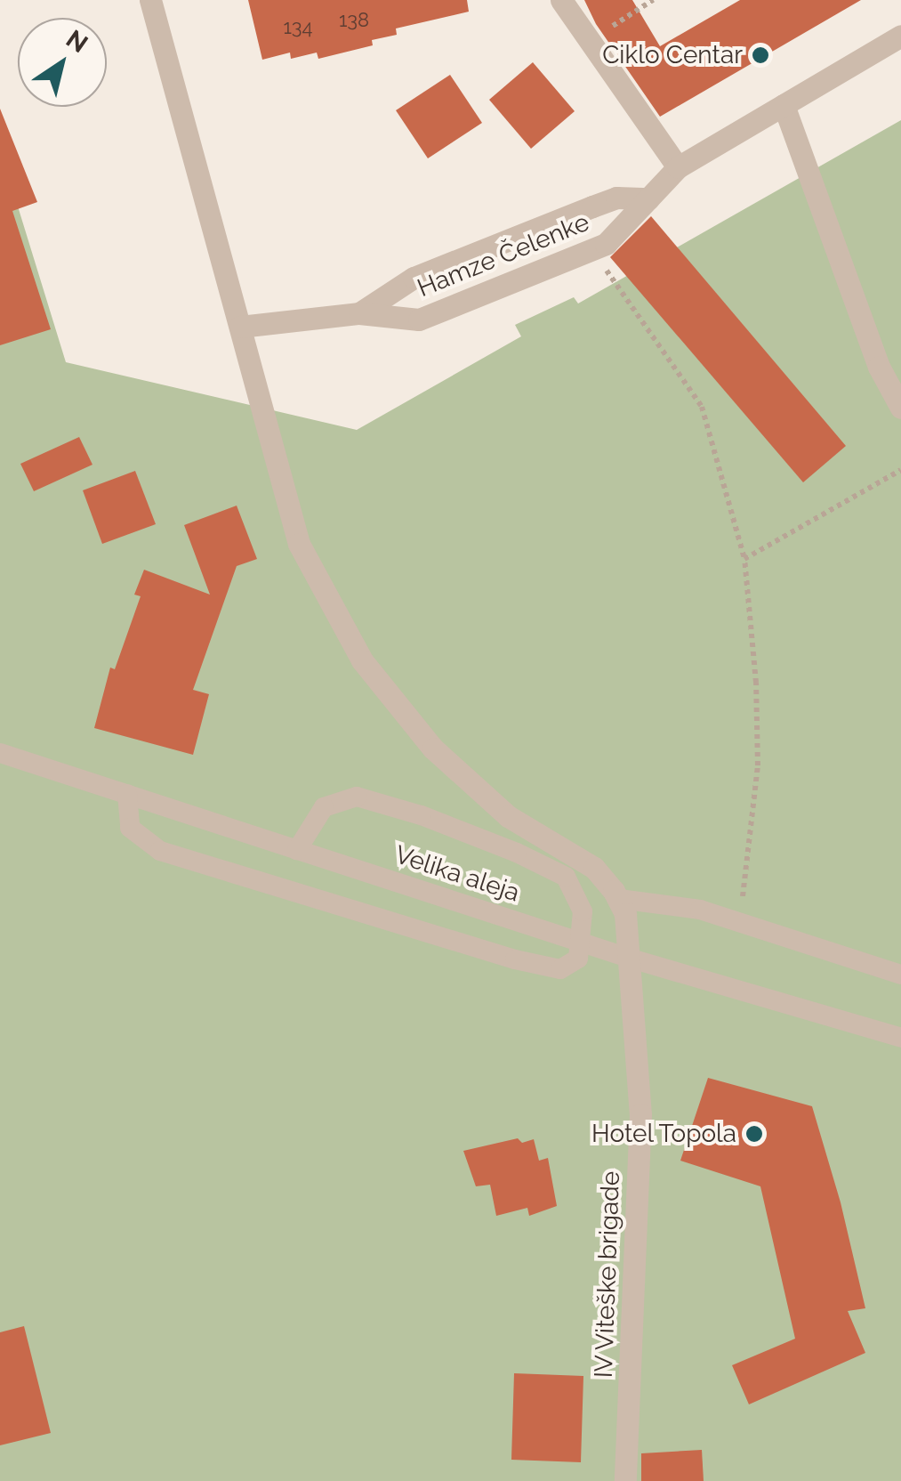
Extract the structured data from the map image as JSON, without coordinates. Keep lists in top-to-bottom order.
{
  "streets": {
    "street": ["Hamze Čelenke", "IV Viteške brigade"],
    "lane": ["Velika aleja"]
  },
  "crossings": [
    ["Hamze Čelenke", "IV Viteške brigade"],
    ["Velika aleja", "IV Viteške brigade"]
  ],
  "places": ["Ciklo Centar", "Hotel Topola"],
  "house_numbers": ["138", "134"],
  "north": "top right"
}
